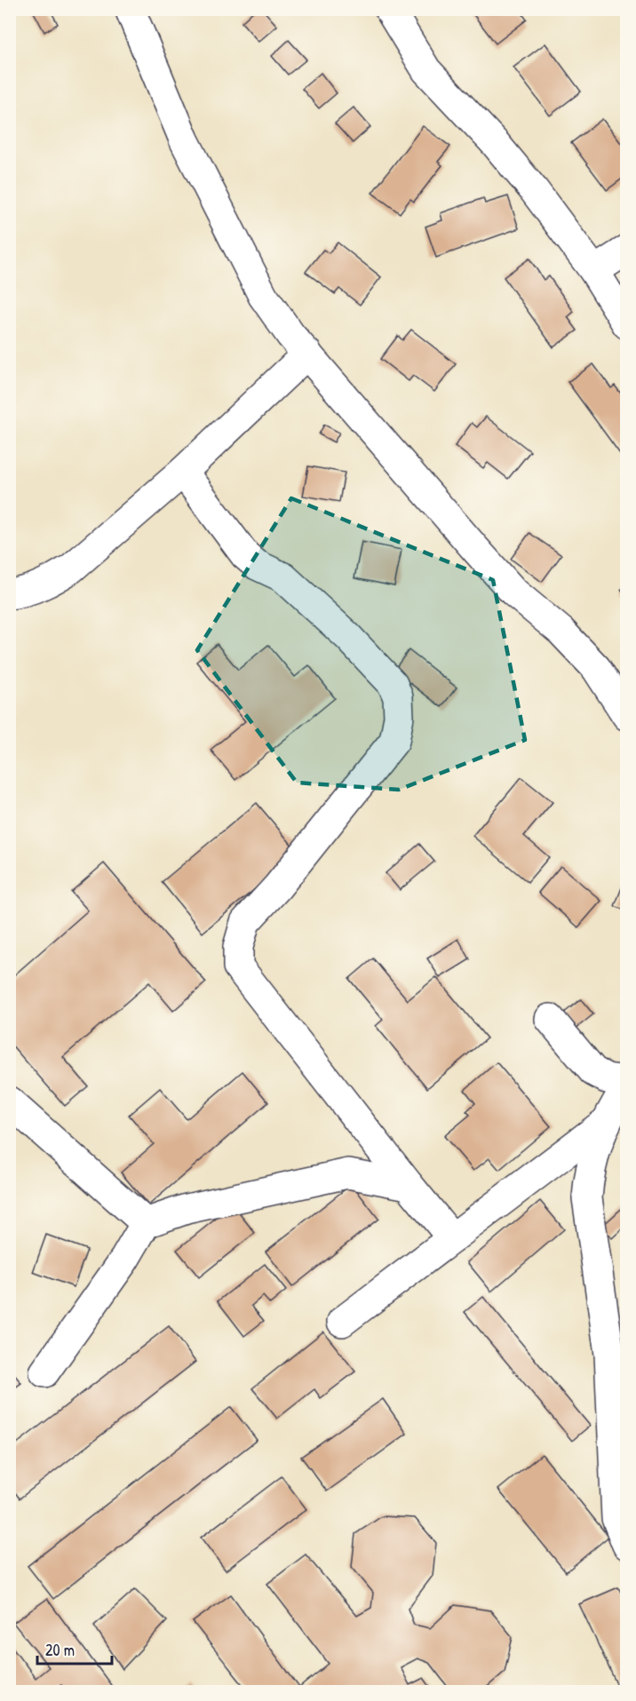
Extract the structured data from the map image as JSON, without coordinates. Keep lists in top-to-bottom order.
{
  "scale_bar": "20 m"
}
